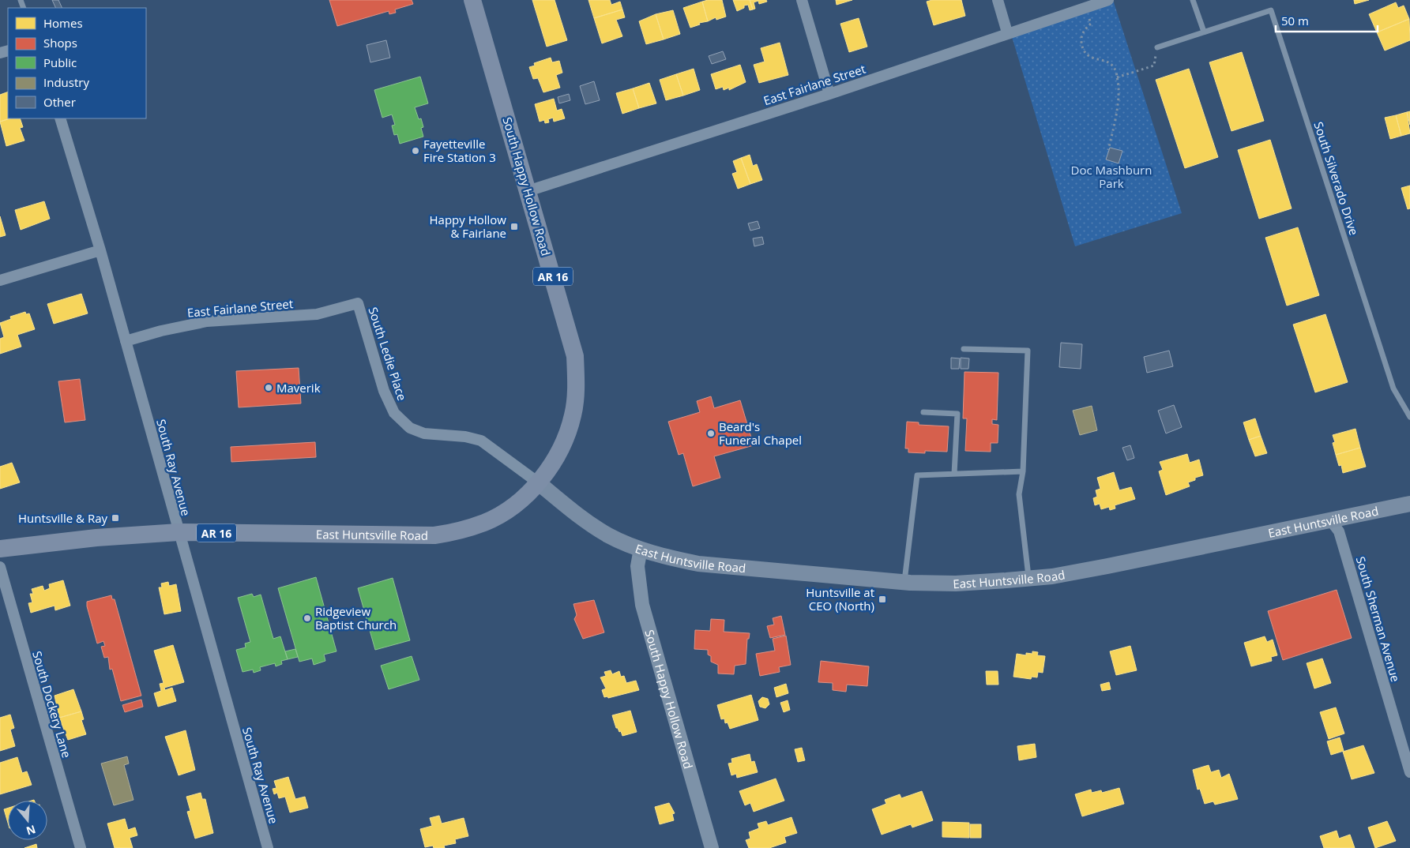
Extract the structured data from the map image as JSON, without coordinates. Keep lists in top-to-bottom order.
{
  "streets": {
    "main road": ["South Happy Hollow Road", "AR 16", "East Huntsville Road"],
    "street": [
      "East Fairlane Street",
      "South Ledie Place",
      "South Ray Avenue",
      "South Sherman Avenue",
      "South Dockery Lane"
    ],
    "lane": ["South Silverado Drive"]
  },
  "crossings": [
    ["East Fairlane Street", "South Happy Hollow Road"],
    ["East Fairlane Street", "South Ledie Place"],
    ["East Fairlane Street", "South Ray Avenue"],
    ["South Happy Hollow Road", "South Ledie Place"],
    ["South Happy Hollow Road", "East Huntsville Road"],
    ["South Ledie Place", "East Huntsville Road"],
    ["South Ray Avenue", "East Huntsville Road"],
    ["East Huntsville Road", "South Sherman Avenue"]
  ],
  "parks": ["Doc Mashburn Park"],
  "places": {
    "other": [
      "Fayetteville Fire Station 3",
      "Maverik",
      "Beard's Funeral Chapel",
      "Ridgeview Baptist Church"
    ],
    "transit": ["Happy Hollow & Fairlane", "Huntsville & Ray", "Huntsville at CEO (North)"]
  },
  "legend": [
    "Homes",
    "Shops",
    "Public",
    "Industry",
    "Other"
  ],
  "scale_bar": "50 m",
  "north": "bottom"
}
